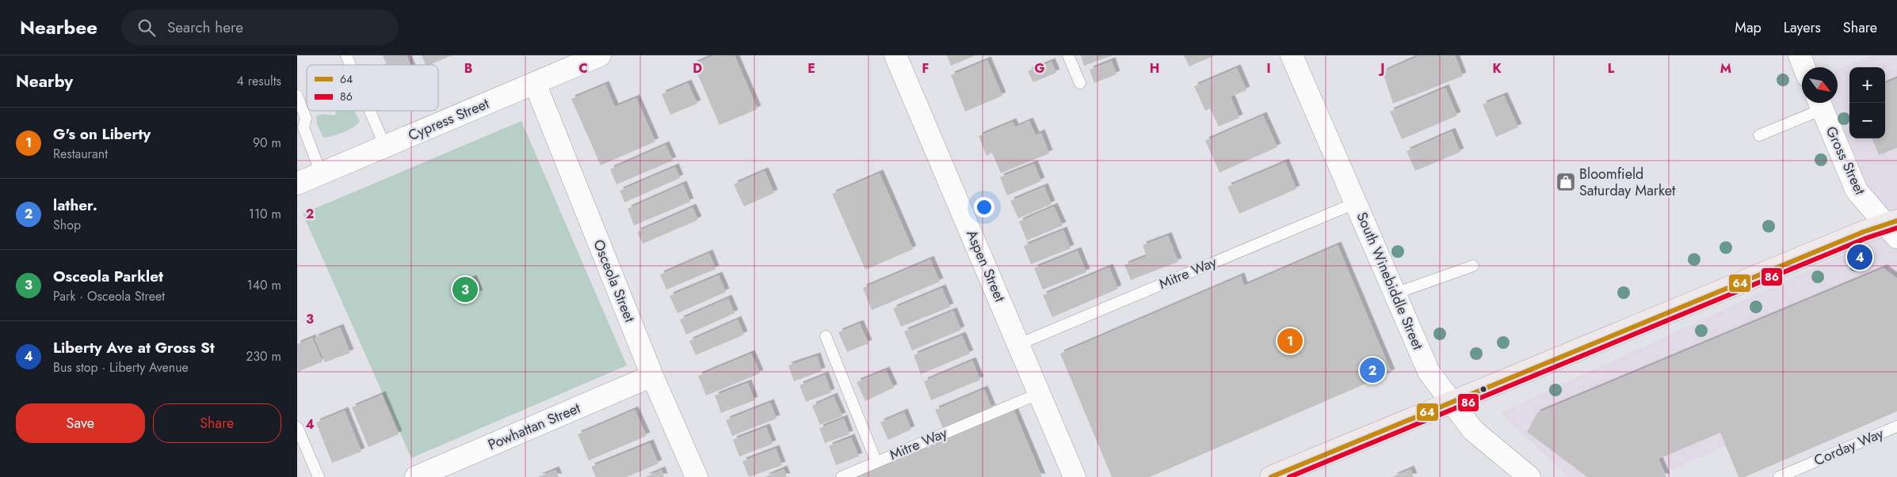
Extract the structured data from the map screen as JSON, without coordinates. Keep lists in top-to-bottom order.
{
  "streets": {
    "street": [
      "Cypress Street",
      "Gross Street",
      "Aspen Street",
      "Osceola Street",
      "South Winebiddle Street",
      "Powhattan Street"
    ],
    "lane": ["Mitre Way", "Corday Way"]
  },
  "crossings": [
    ["Cypress Street", "Osceola Street"],
    ["Aspen Street", "Mitre Way"],
    ["Mitre Way", "South Winebiddle Street"],
    ["Osceola Street", "Powhattan Street"]
  ],
  "places": {
    "shop": ["Bloomfield Saturday Market"]
  },
  "lines": ["transit line 64", "transit line 86"],
  "legend": ["64", "86"],
  "north": "bottom right",
  "page": {
    "header": "Nearbee",
    "search": "Search here",
    "nav": ["Map", "Layers", "Share"],
    "heading": ["Nearby", "4 results"],
    "map_buttons": ["+", "−"],
    "list": [
      {
        "mark": "1",
        "name": "G's on Liberty",
        "note": "Restaurant",
        "value": "90 m"
      },
      {
        "mark": "2",
        "name": "lather.",
        "note": "Shop",
        "value": "110 m"
      },
      {
        "mark": "3",
        "name": "Osceola Parklet",
        "note": "Park · Osceola Street",
        "value": "140 m"
      },
      {
        "mark": "4",
        "name": "Liberty Ave at Gross St",
        "note": "Bus stop · Liberty Avenue",
        "value": "230 m"
      }
    ],
    "pins": [
      "4",
      "3",
      "1",
      "2"
    ],
    "buttons": ["Save", "Share"]
  },
  "grid": {
    "columns": [
      "B",
      "C",
      "D",
      "E",
      "F",
      "G",
      "H",
      "I",
      "J",
      "K",
      "L",
      "M"
    ],
    "rows": ["2", "3", "4"]
  }
}
